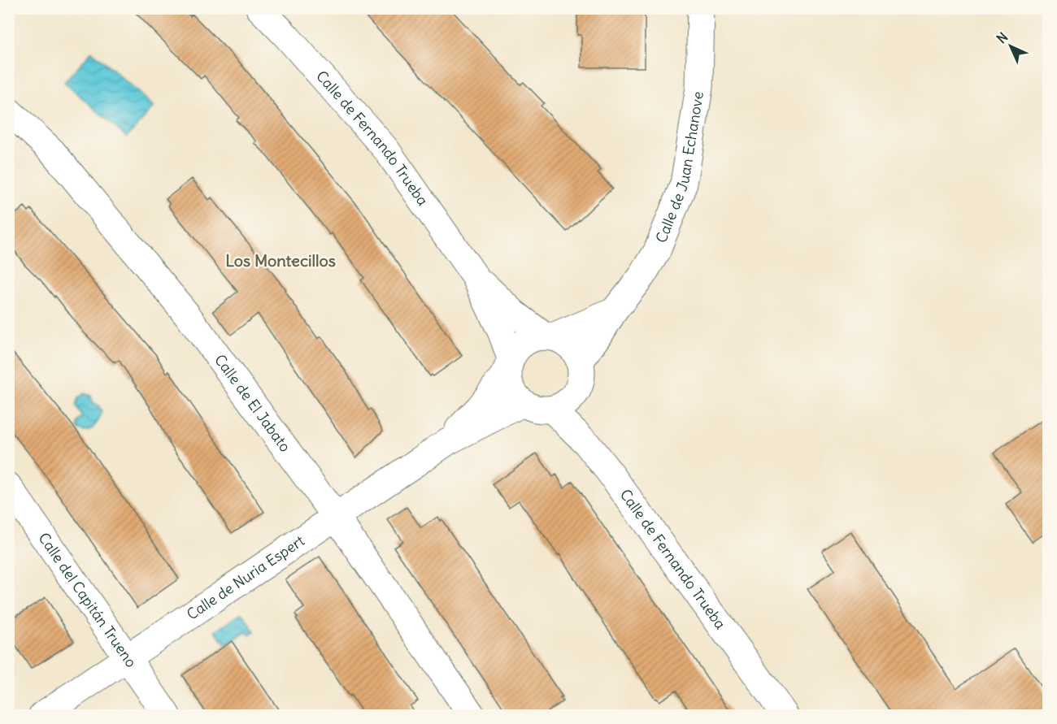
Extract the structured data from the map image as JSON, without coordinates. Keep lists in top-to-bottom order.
{
  "streets": {
    "street": [
      "Calle de Fernando Trueba",
      "Calle de Juan Echanove",
      "Calle de El Jabato",
      "Calle de Nuria Espert",
      "Calle del Capitán Trueno"
    ]
  },
  "crossings": [
    ["Calle de Fernando Trueba", "Calle de Juan Echanove"],
    ["Calle de Fernando Trueba", "Calle de Nuria Espert"],
    ["Calle de Juan Echanove", "Calle de Nuria Espert"],
    ["Calle de El Jabato", "Calle de Nuria Espert"],
    ["Calle de Nuria Espert", "Calle del Capitán Trueno"]
  ],
  "districts": ["Los Montecillos"],
  "north": "top left"
}
